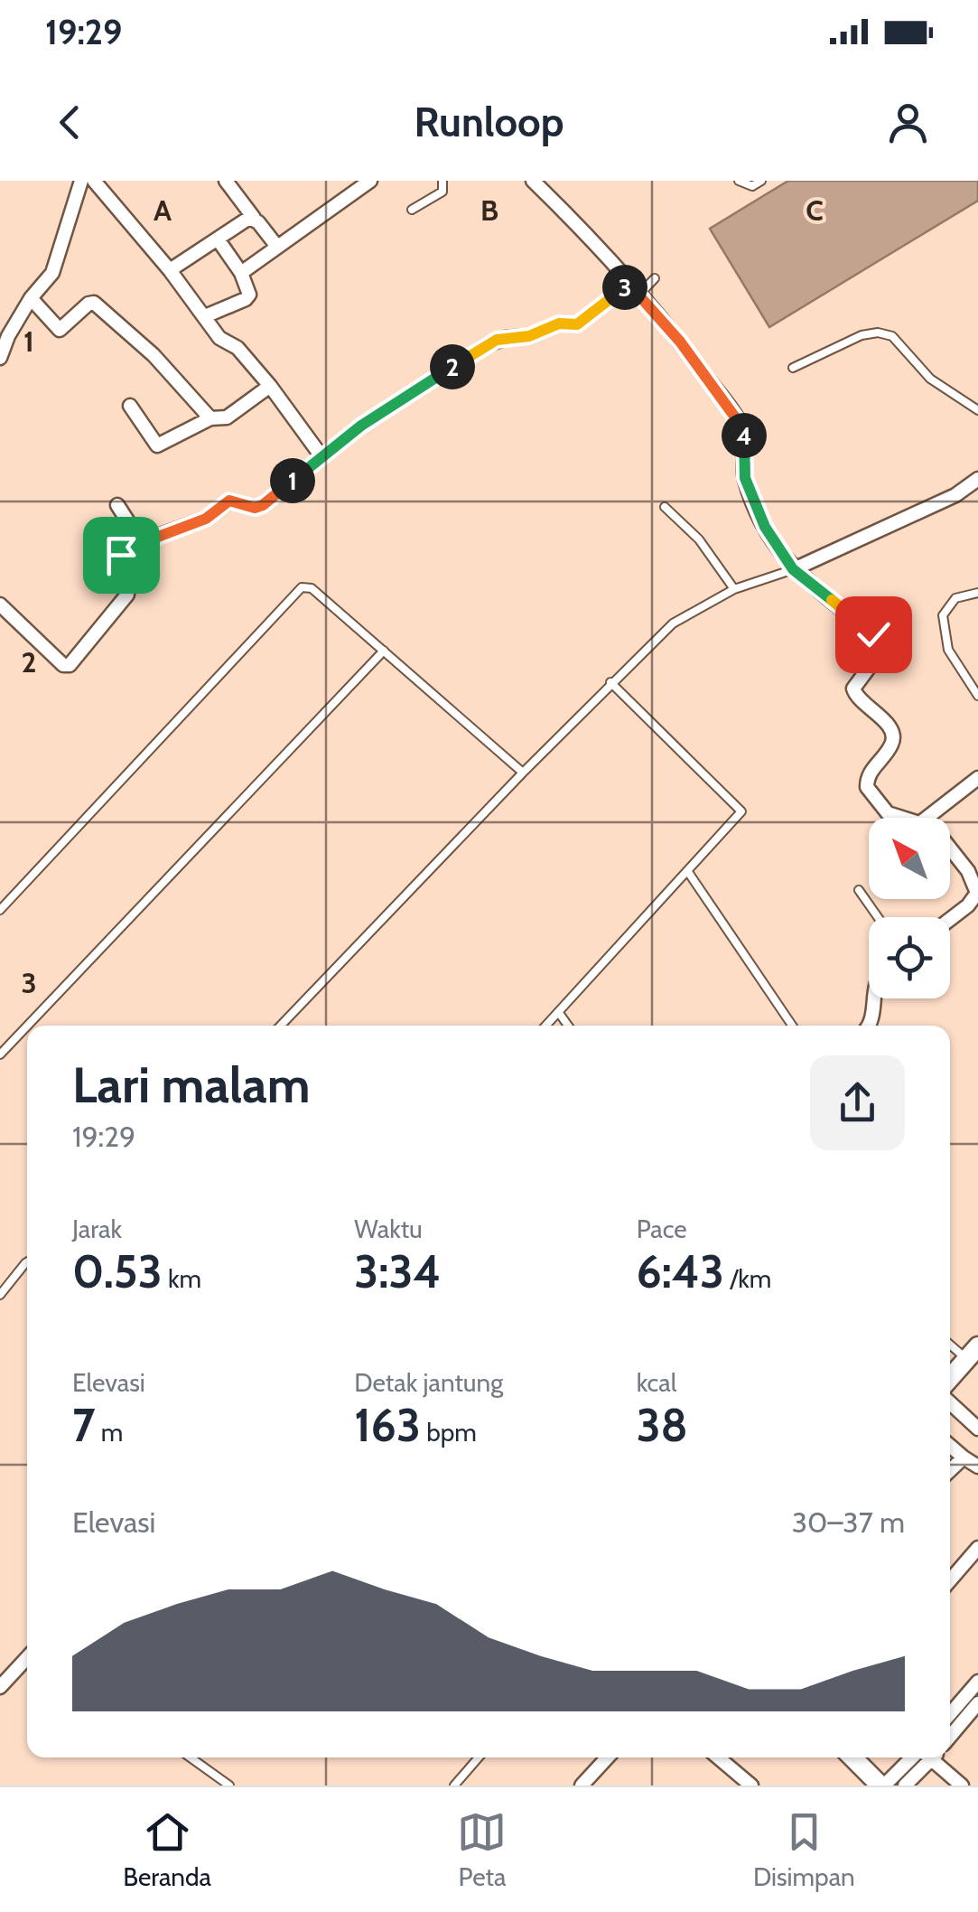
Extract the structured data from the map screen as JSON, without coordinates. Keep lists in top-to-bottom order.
{
  "north": "top left",
  "page": {
    "status": "19:29",
    "header": "Runloop",
    "pins": [
      "3",
      "2",
      "4",
      "1"
    ],
    "heading": ["Lari malam", "19:29"],
    "stats": [
      ["Jarak", "0.53 km"],
      ["Waktu", "3:34"],
      ["Pace", "6:43 /km"],
      ["Elevasi", "7 m"],
      ["Detak jantung", "163 bpm"],
      ["kcal", "38"]
    ],
    "chart": ["Elevasi", "30–37 m"],
    "tabs": ["Beranda", "Peta", "Disimpan"]
  },
  "grid": {
    "columns": ["A", "B", "C"],
    "rows": ["1", "2", "3"]
  }
}
